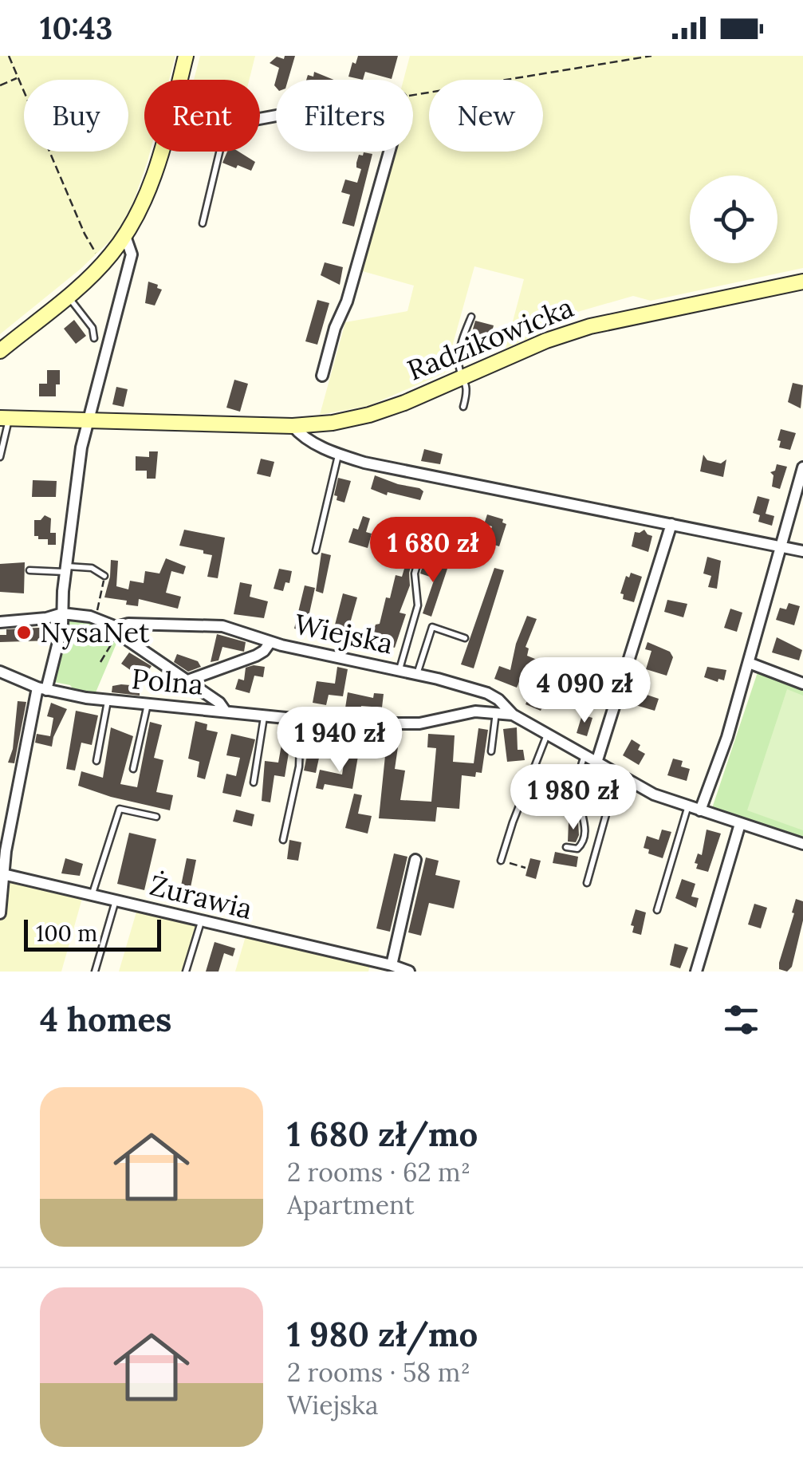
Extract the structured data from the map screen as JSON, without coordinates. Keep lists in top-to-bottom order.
{
  "streets": {
    "street": [
      "Radzikowicka",
      "Wiejska",
      "Polna",
      "Żurawia"
    ]
  },
  "crossings": [
    ["Wiejska", "Polna"]
  ],
  "places": ["NysaNet"],
  "scale_bar": "100 m",
  "page": {
    "status": "10:43",
    "chip": [
      "Buy",
      "Rent",
      "Filters",
      "New"
    ],
    "price": [
      "1 680 zł",
      "4 090 zł",
      "1 940 zł",
      "1 980 zł"
    ],
    "scale": "100 m",
    "heading": "4 homes",
    "list": [
      {
        "name": "1 680 zł/mo",
        "note": "2 rooms · 62 m² · Apartment"
      },
      {
        "name": "1 980 zł/mo",
        "note": "2 rooms · 58 m² · Wiejska"
      }
    ]
  }
}
